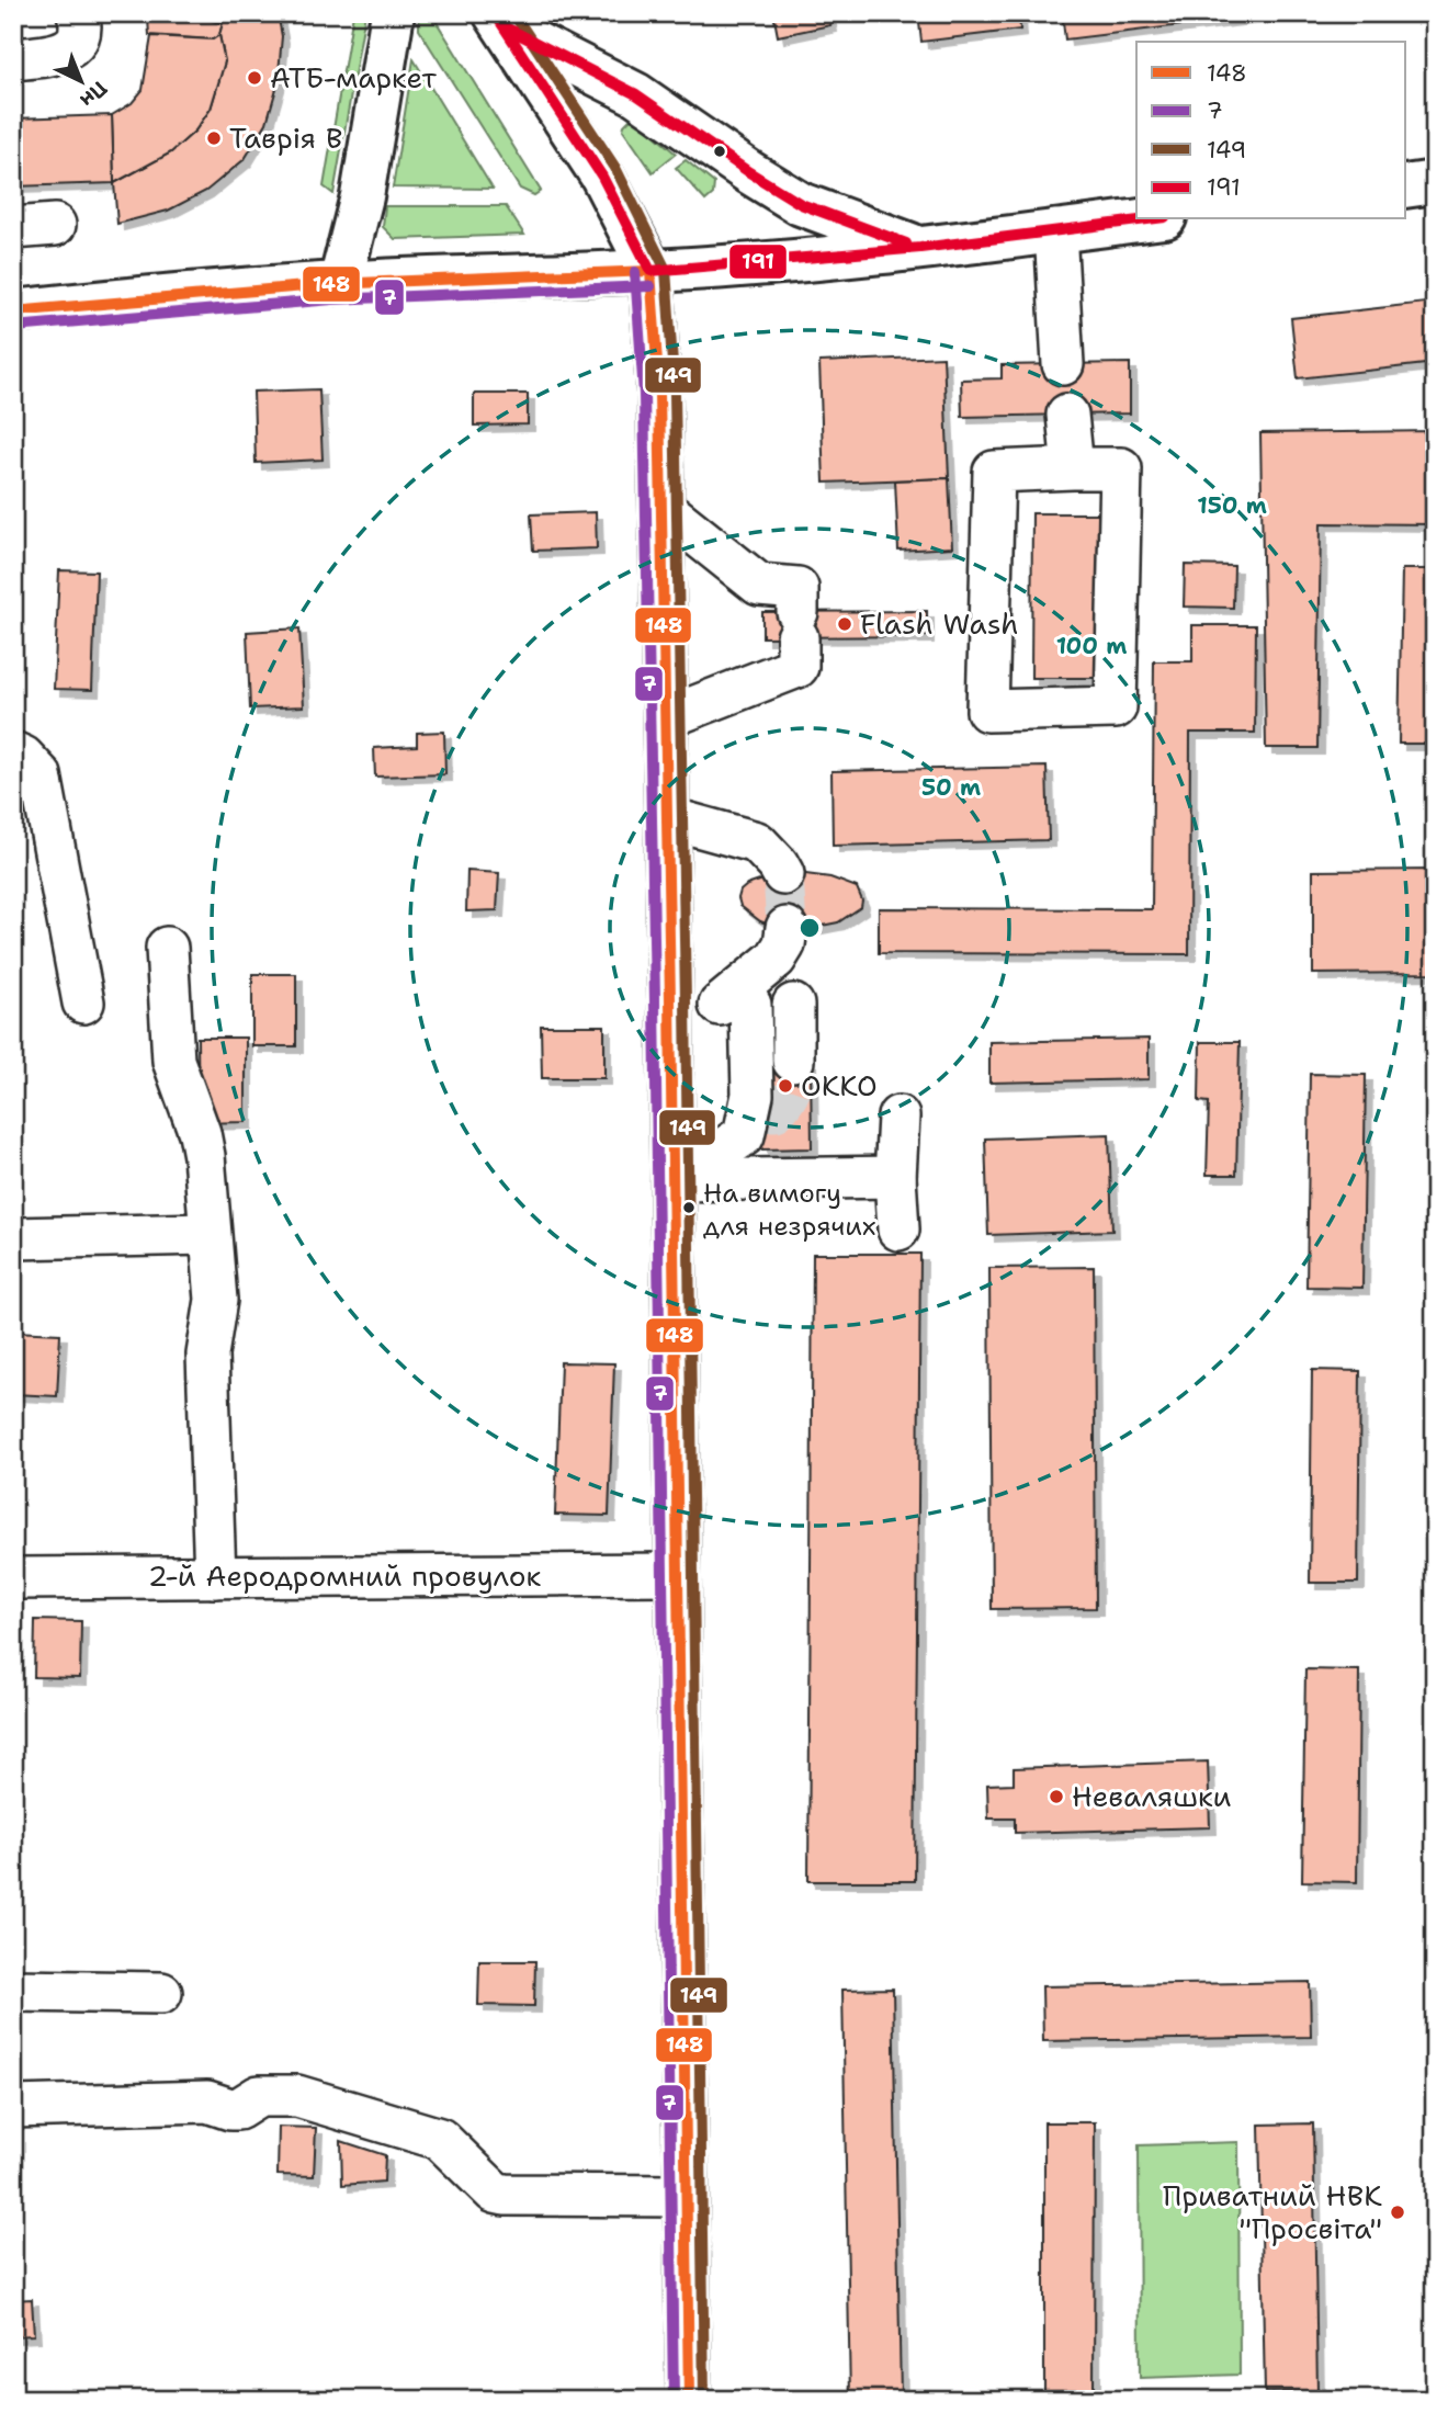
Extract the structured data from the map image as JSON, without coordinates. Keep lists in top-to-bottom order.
{
  "streets": {
    "street": ["2-й Аеродромний провулок"]
  },
  "places": [
    "АТБ-маркет",
    "Таврія В",
    "Flash Wash",
    "ОККО",
    "На вимогу для незрячих",
    "Неваляшки",
    "Приватний НВК \"Просвіта\""
  ],
  "lines": [
    "transit line 149",
    "transit line 191",
    "transit line 148",
    "transit line 7"
  ],
  "legend": [
    "148",
    "7",
    "149",
    "191"
  ],
  "north": "bottom right",
  "rings": ["150 m", "100 m", "50 m"]
}
